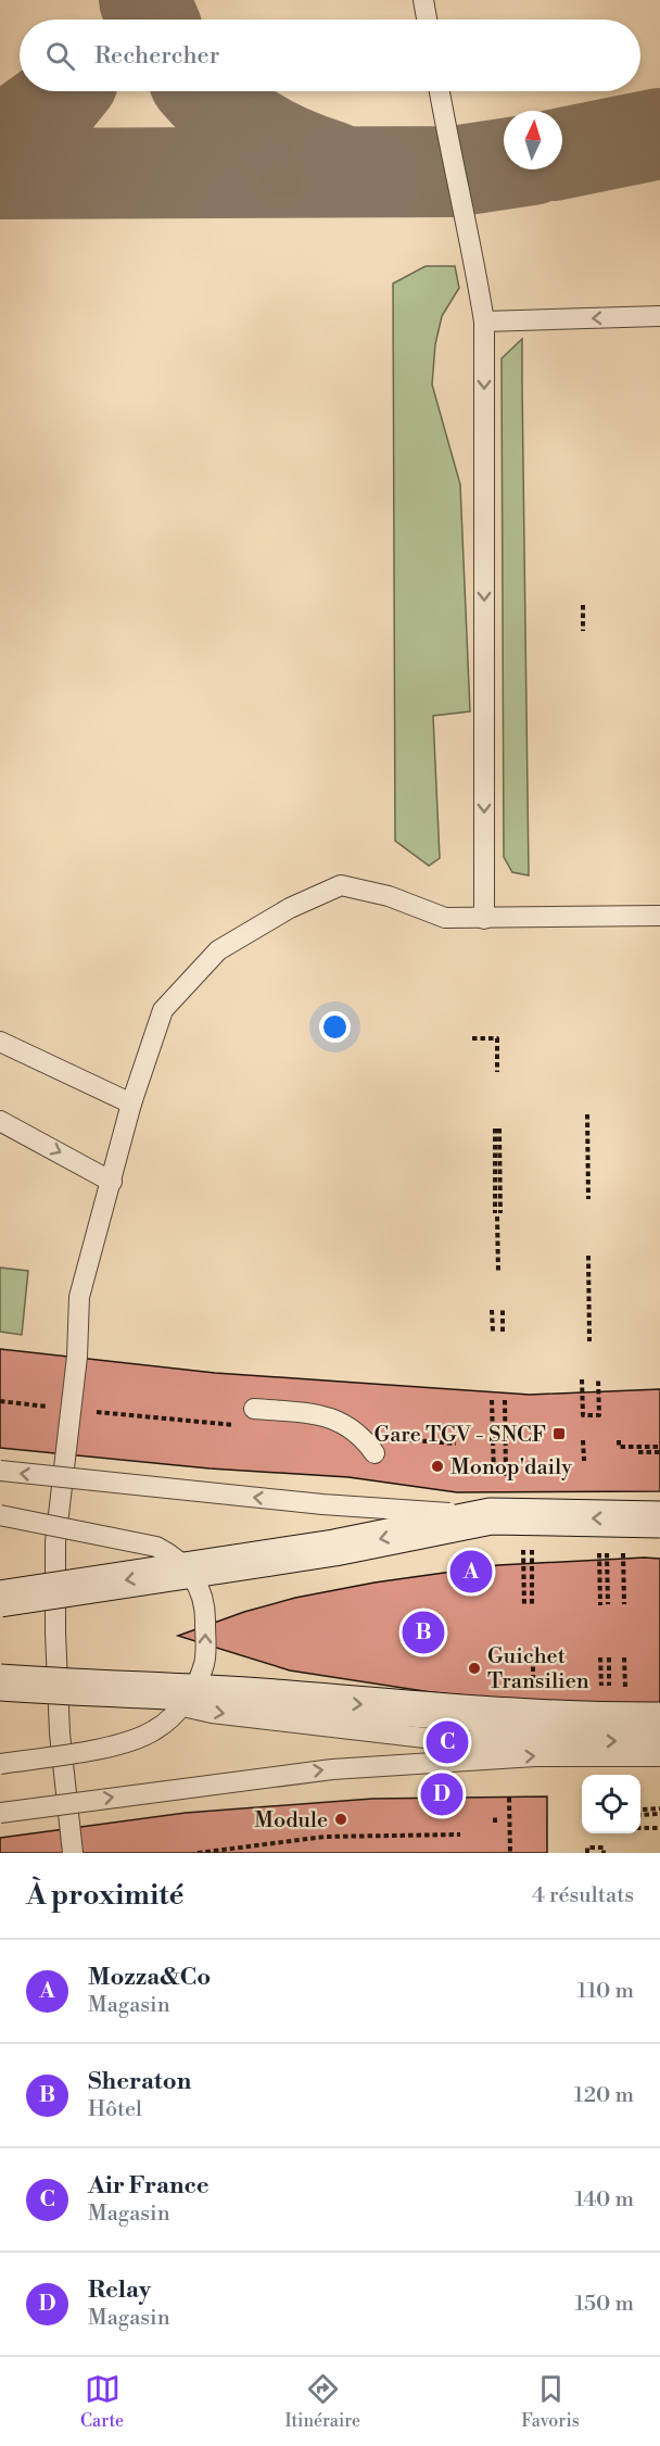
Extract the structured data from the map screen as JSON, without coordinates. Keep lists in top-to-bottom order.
{
  "places": {
    "transit": ["Gare TGV - SNCF"],
    "other": ["Monop'daily", "Guichet Transilien", "Module"]
  },
  "north": "top",
  "page": {
    "search": "Rechercher",
    "pins": [
      "A",
      "B",
      "C",
      "D"
    ],
    "heading": ["À proximité", "4 résultats"],
    "list": [
      {
        "mark": "A",
        "name": "Mozza&Co",
        "note": "Magasin",
        "value": "110 m"
      },
      {
        "mark": "B",
        "name": "Sheraton",
        "note": "Hôtel",
        "value": "120 m"
      },
      {
        "mark": "C",
        "name": "Air France",
        "note": "Magasin",
        "value": "140 m"
      },
      {
        "mark": "D",
        "name": "Relay",
        "note": "Magasin",
        "value": "150 m"
      }
    ],
    "nav": ["Carte", "Itinéraire", "Favoris"]
  }
}
